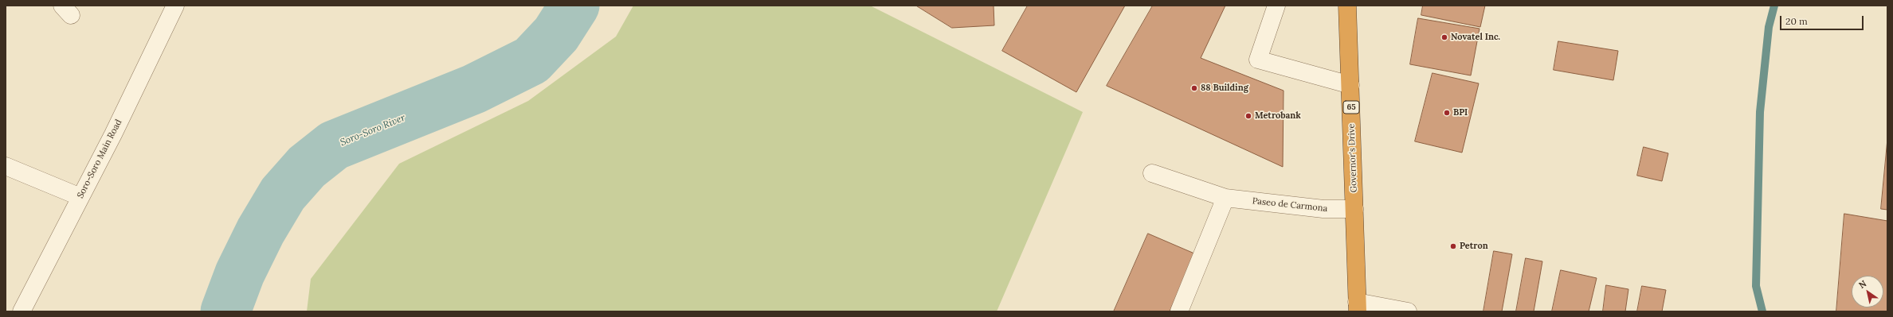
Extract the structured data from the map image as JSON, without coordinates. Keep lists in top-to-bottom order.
{
  "streets": {
    "highway": ["65", "Governor's Drive"],
    "street": ["Soro-Soro Main Road", "Paseo de Carmona"]
  },
  "crossings": [
    ["Governor's Drive", "Paseo de Carmona"]
  ],
  "water": ["Soro-Soro River"],
  "places": [
    "Novatel Inc.",
    "88 Building",
    "BPI",
    "Metrobank",
    "Petron"
  ],
  "scale_bar": "20 m",
  "north": "top left"
}
